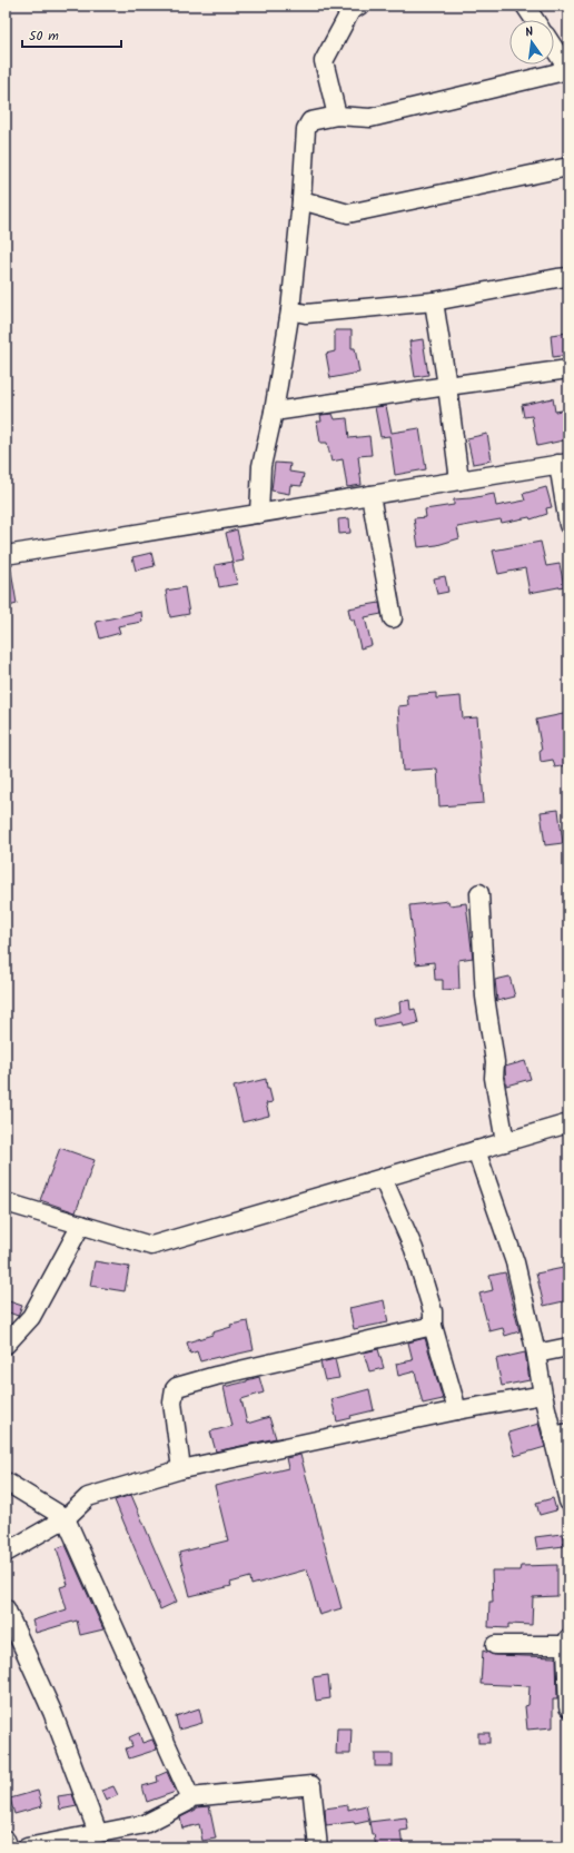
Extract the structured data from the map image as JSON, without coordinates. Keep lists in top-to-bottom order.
{
  "scale_bar": "50 m",
  "north": "top"
}
